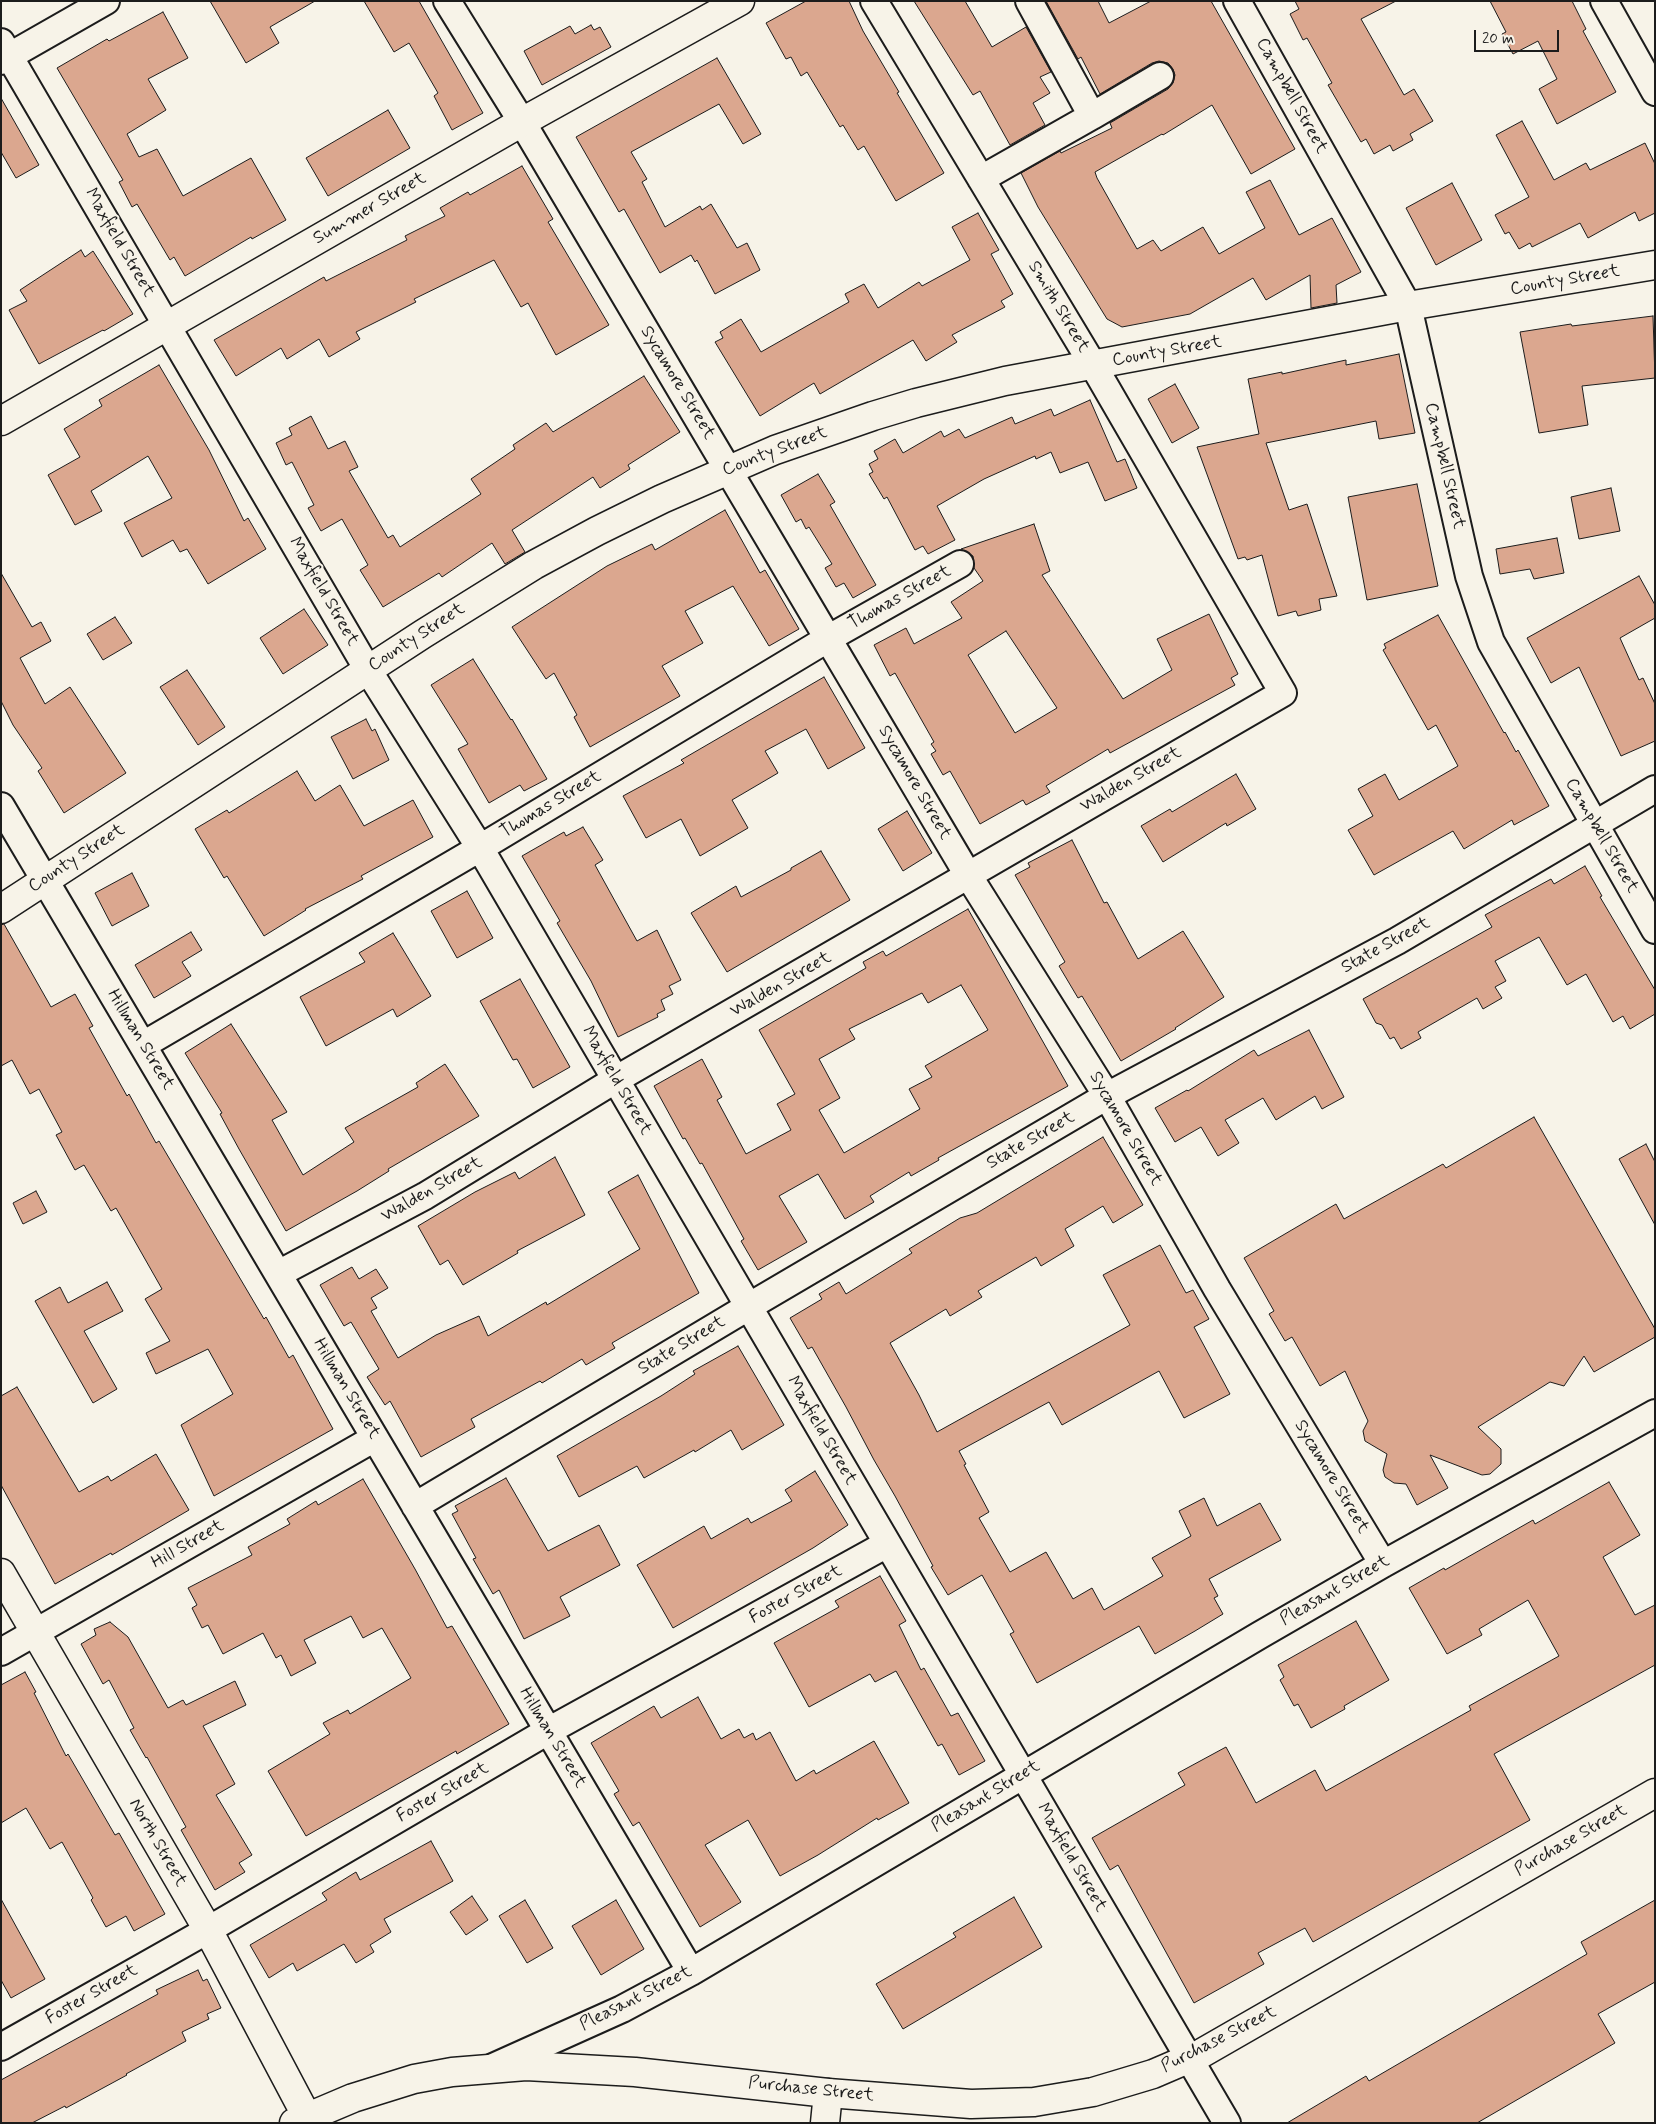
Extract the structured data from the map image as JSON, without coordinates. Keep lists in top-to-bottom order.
{
  "streets": {
    "main road": [
      "Summer Street",
      "County Street",
      "Pleasant Street",
      "Purchase Street",
      "North Street"
    ],
    "street": [
      "Campbell Street",
      "Maxfield Street",
      "Smith Street",
      "Sycamore Street",
      "Thomas Street",
      "Walden Street",
      "State Street",
      "Hillman Street",
      "Hill Street",
      "Foster Street"
    ]
  },
  "crossings": [
    ["Campbell Street", "County Street"],
    ["Campbell Street", "State Street"],
    ["Summer Street", "Maxfield Street"],
    ["Summer Street", "Sycamore Street"],
    ["Maxfield Street", "County Street"],
    ["Maxfield Street", "Thomas Street"],
    ["Maxfield Street", "Walden Street"],
    ["Maxfield Street", "State Street"],
    ["Maxfield Street", "Pleasant Street"],
    ["Maxfield Street", "Foster Street"],
    ["Maxfield Street", "Purchase Street"],
    ["County Street", "Smith Street"],
    ["County Street", "Sycamore Street"],
    ["County Street", "Hillman Street"],
    ["Smith Street", "Walden Street"],
    ["Sycamore Street", "Thomas Street"],
    ["Sycamore Street", "Walden Street"],
    ["Sycamore Street", "State Street"],
    ["Sycamore Street", "Pleasant Street"],
    ["Thomas Street", "Hillman Street"],
    ["Walden Street", "Hillman Street"],
    ["State Street", "Hillman Street"],
    ["Hillman Street", "Hill Street"],
    ["Hillman Street", "Pleasant Street"],
    ["Hillman Street", "Foster Street"],
    ["Hill Street", "North Street"],
    ["Pleasant Street", "Purchase Street"],
    ["Pleasant Street", "North Street"],
    ["Foster Street", "North Street"]
  ],
  "scale_bar": "20 m"
}
